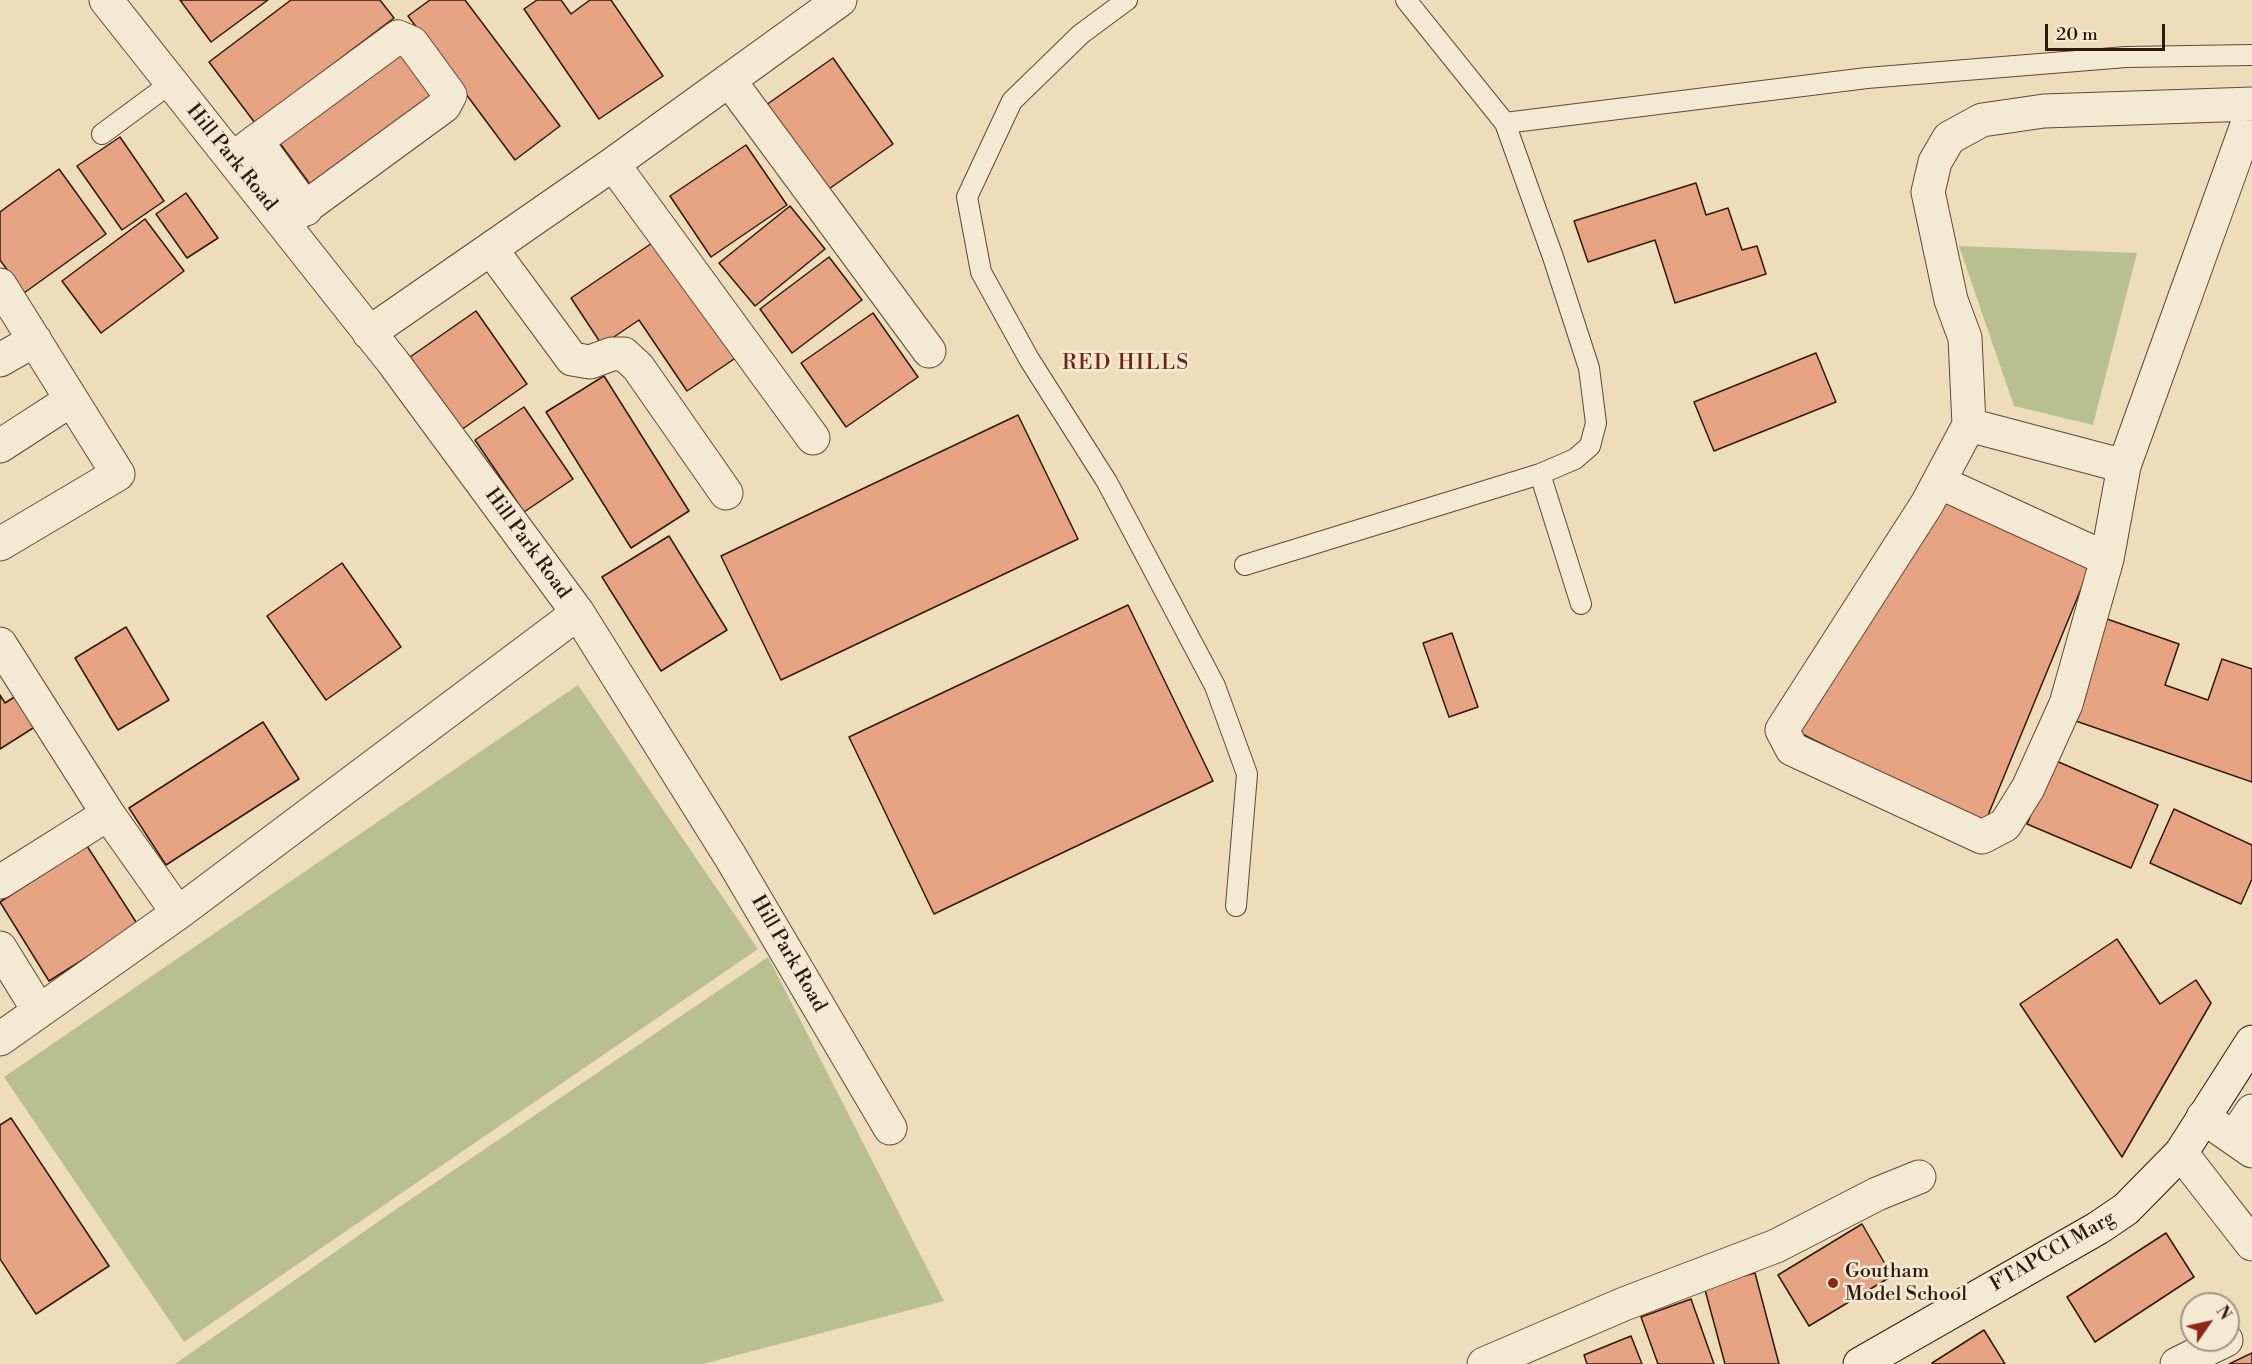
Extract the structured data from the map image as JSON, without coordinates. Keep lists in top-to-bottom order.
{
  "streets": {
    "street": ["Hill Park Road", "FTAPCCI Marg"]
  },
  "districts": ["RED HILLS"],
  "places": ["Goutham Model School"],
  "scale_bar": "20 m",
  "north": "top right"
}
